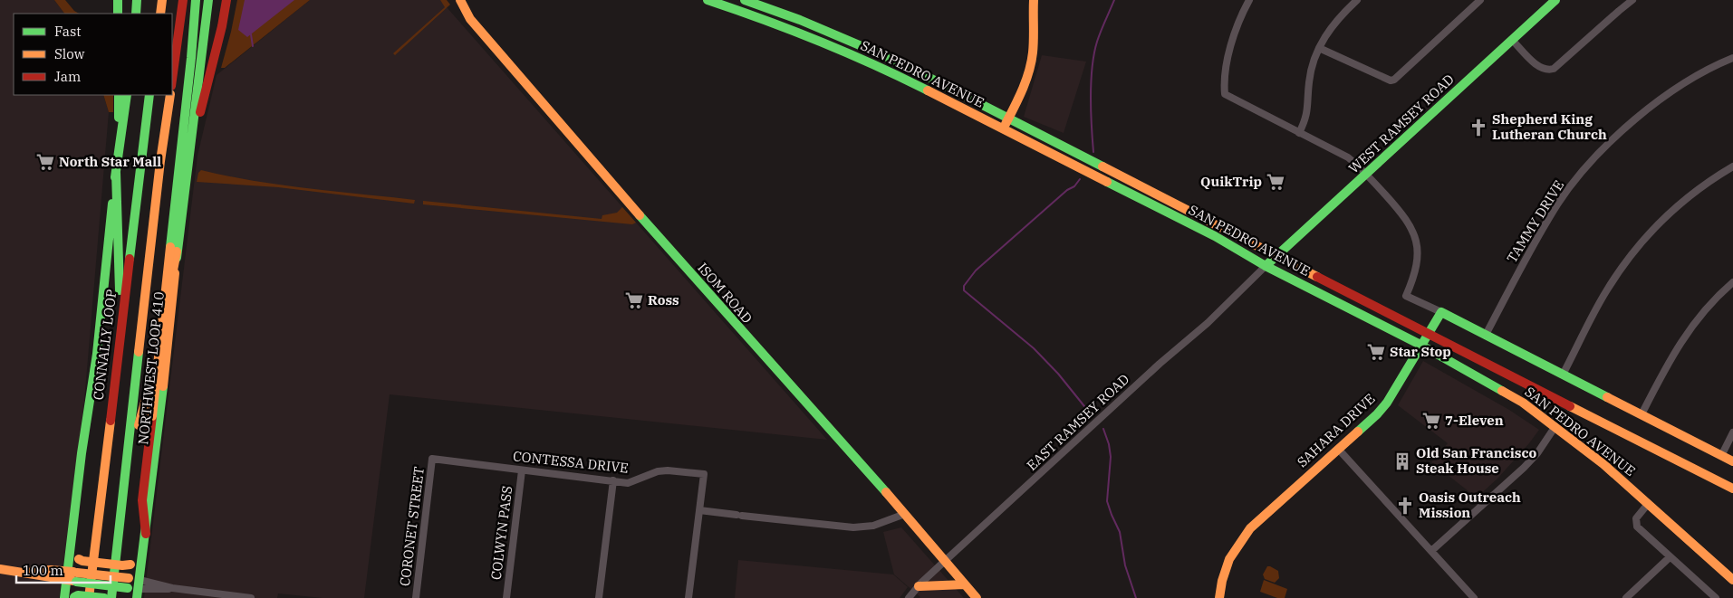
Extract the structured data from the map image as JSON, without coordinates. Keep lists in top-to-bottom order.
{
  "streets": {
    "main road": [
      "SAN PEDRO AVENUE",
      "WEST RAMSEY ROAD",
      "ISOM ROAD",
      "CONNALLY LOOP",
      "NORTHWEST LOOP 410",
      "SAHARA DRIVE"
    ],
    "street": [
      "TAMMY DRIVE",
      "EAST RAMSEY ROAD",
      "CONTESSA DRIVE",
      "CORONET STREET",
      "COLWYN PASS"
    ]
  },
  "crossings": [
    ["SAN PEDRO AVENUE", "WEST RAMSEY ROAD"],
    ["SAN PEDRO AVENUE", "EAST RAMSEY ROAD"],
    ["SAN PEDRO AVENUE", "SAHARA DRIVE"],
    ["WEST RAMSEY ROAD", "EAST RAMSEY ROAD"],
    ["ISOM ROAD", "EAST RAMSEY ROAD"],
    ["CONTESSA DRIVE", "CORONET STREET"],
    ["CONTESSA DRIVE", "COLWYN PASS"]
  ],
  "places": {
    "church": ["Shepherd King Lutheran Church", "Oasis Outreach Mission"],
    "supermarket": [
      "North Star Mall",
      "QuikTrip",
      "Ross",
      "Star Stop",
      "7-Eleven"
    ],
    "building": ["Old San Francisco Steak House"]
  },
  "legend": ["Fast", "Slow", "Jam"],
  "scale_bar": "100 m"
}
